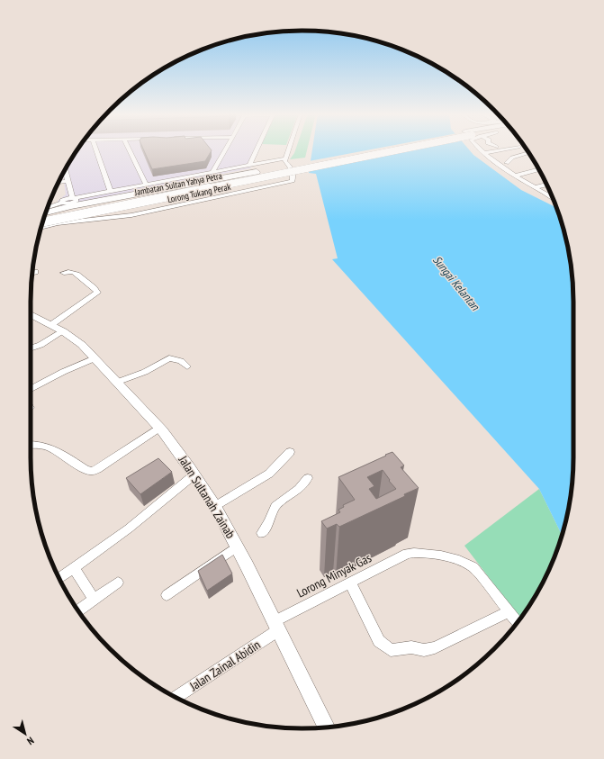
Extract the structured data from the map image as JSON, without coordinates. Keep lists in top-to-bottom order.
{
  "streets": {
    "main road": ["Jalan Sultanah Zainab"],
    "street": ["Lorong Tukang Perak", "Lorong Minyak Gas", "Jalan Zainal Abidin"]
  },
  "crossings": [
    ["Jalan Sultanah Zainab", "Lorong Minyak Gas"],
    ["Jalan Sultanah Zainab", "Jalan Zainal Abidin"],
    ["Lorong Minyak Gas", "Jalan Zainal Abidin"]
  ],
  "water": ["Sungai Kelantan"],
  "north": "bottom right"
}
